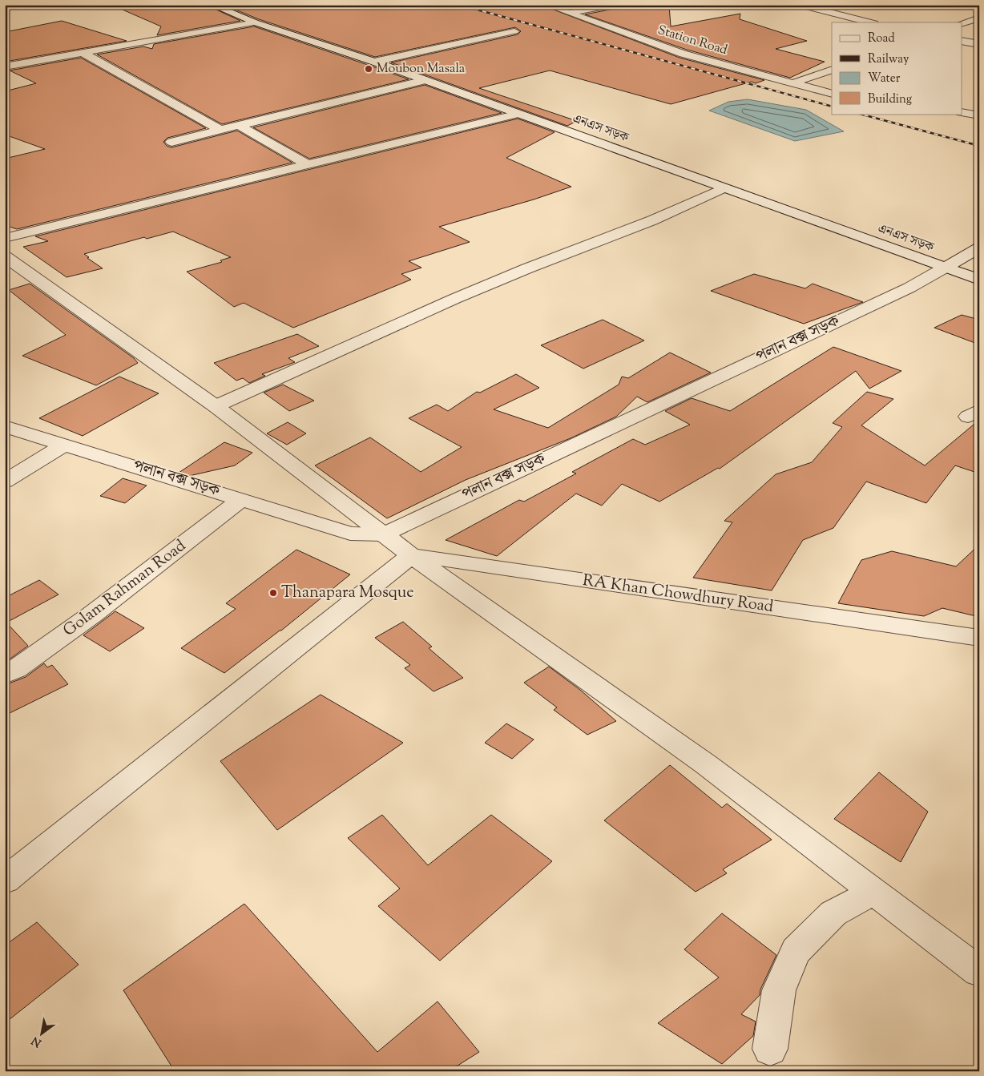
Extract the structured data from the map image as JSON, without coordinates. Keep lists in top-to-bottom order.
{
  "streets": {
    "street": [
      "Station Road",
      "এনএস সড়ক",
      "পলান বক্স সড়ক",
      "Golam Rahman Road",
      "RA Khan Chowdhury Road"
    ]
  },
  "crossings": [
    ["এনএস সড়ক", "পলান বক্স সড়ক"],
    ["পলান বক্স সড়ক", "Golam Rahman Road"],
    ["পলান বক্স সড়ক", "RA Khan Chowdhury Road"]
  ],
  "places": ["Moubon Masala", "Thanapara Mosque"],
  "legend": [
    "Road",
    "Railway",
    "Water",
    "Building"
  ],
  "north": "bottom left"
}
